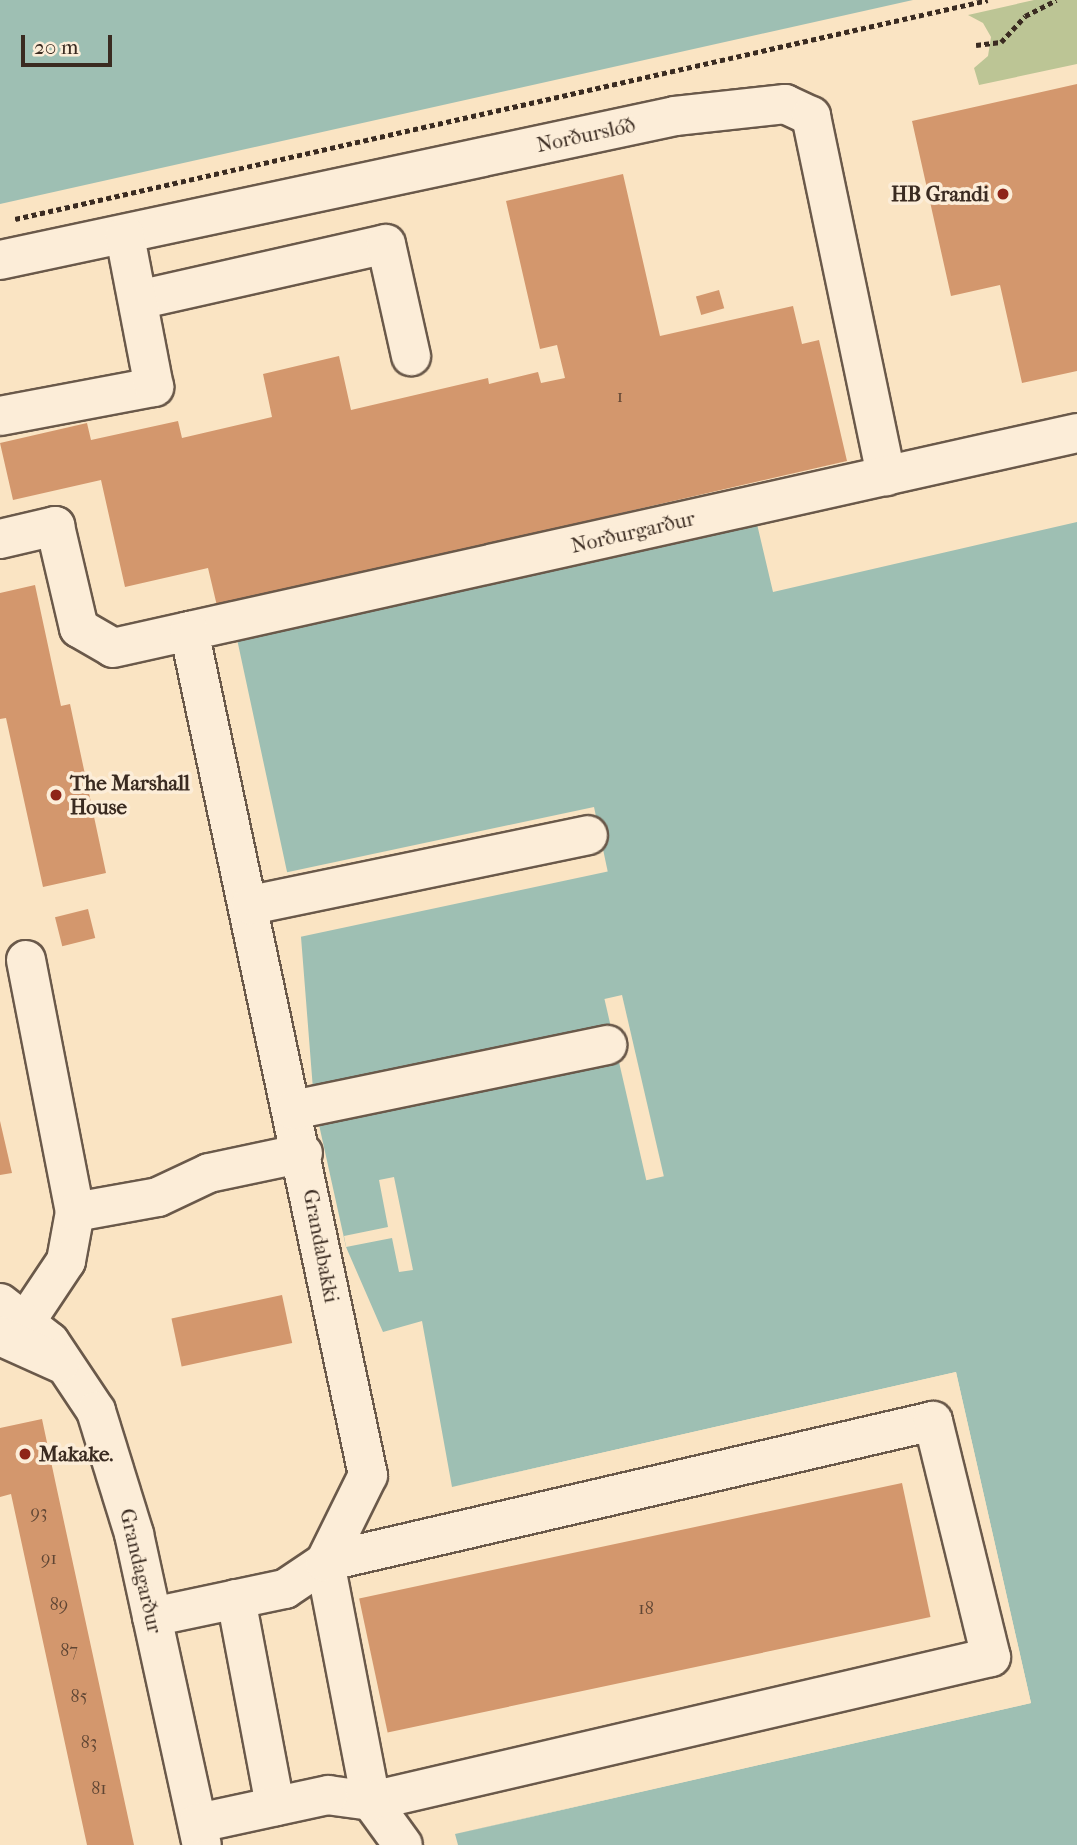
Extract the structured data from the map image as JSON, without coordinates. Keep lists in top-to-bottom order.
{
  "streets": {
    "street": [
      "Norðurslóð",
      "Norðurgarður",
      "Grandabakki",
      "Grandagarður"
    ]
  },
  "crossings": [
    ["Norðurslóð", "Norðurgarður"],
    ["Norðurgarður", "Grandabakki"]
  ],
  "places": ["HB Grandi", "The Marshall House", "Makake."],
  "house_numbers": [
    "1",
    "93",
    "91",
    "89",
    "18",
    "87",
    "85",
    "83",
    "81"
  ],
  "scale_bar": "20 m"
}
